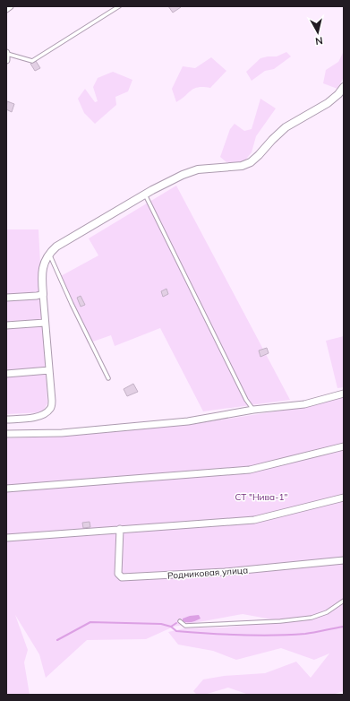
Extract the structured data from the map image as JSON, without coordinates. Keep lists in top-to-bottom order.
{
  "streets": {
    "street": ["Родниковая улица"]
  },
  "parks": ["СТ \"Нива-1\""],
  "north": "bottom"
}
